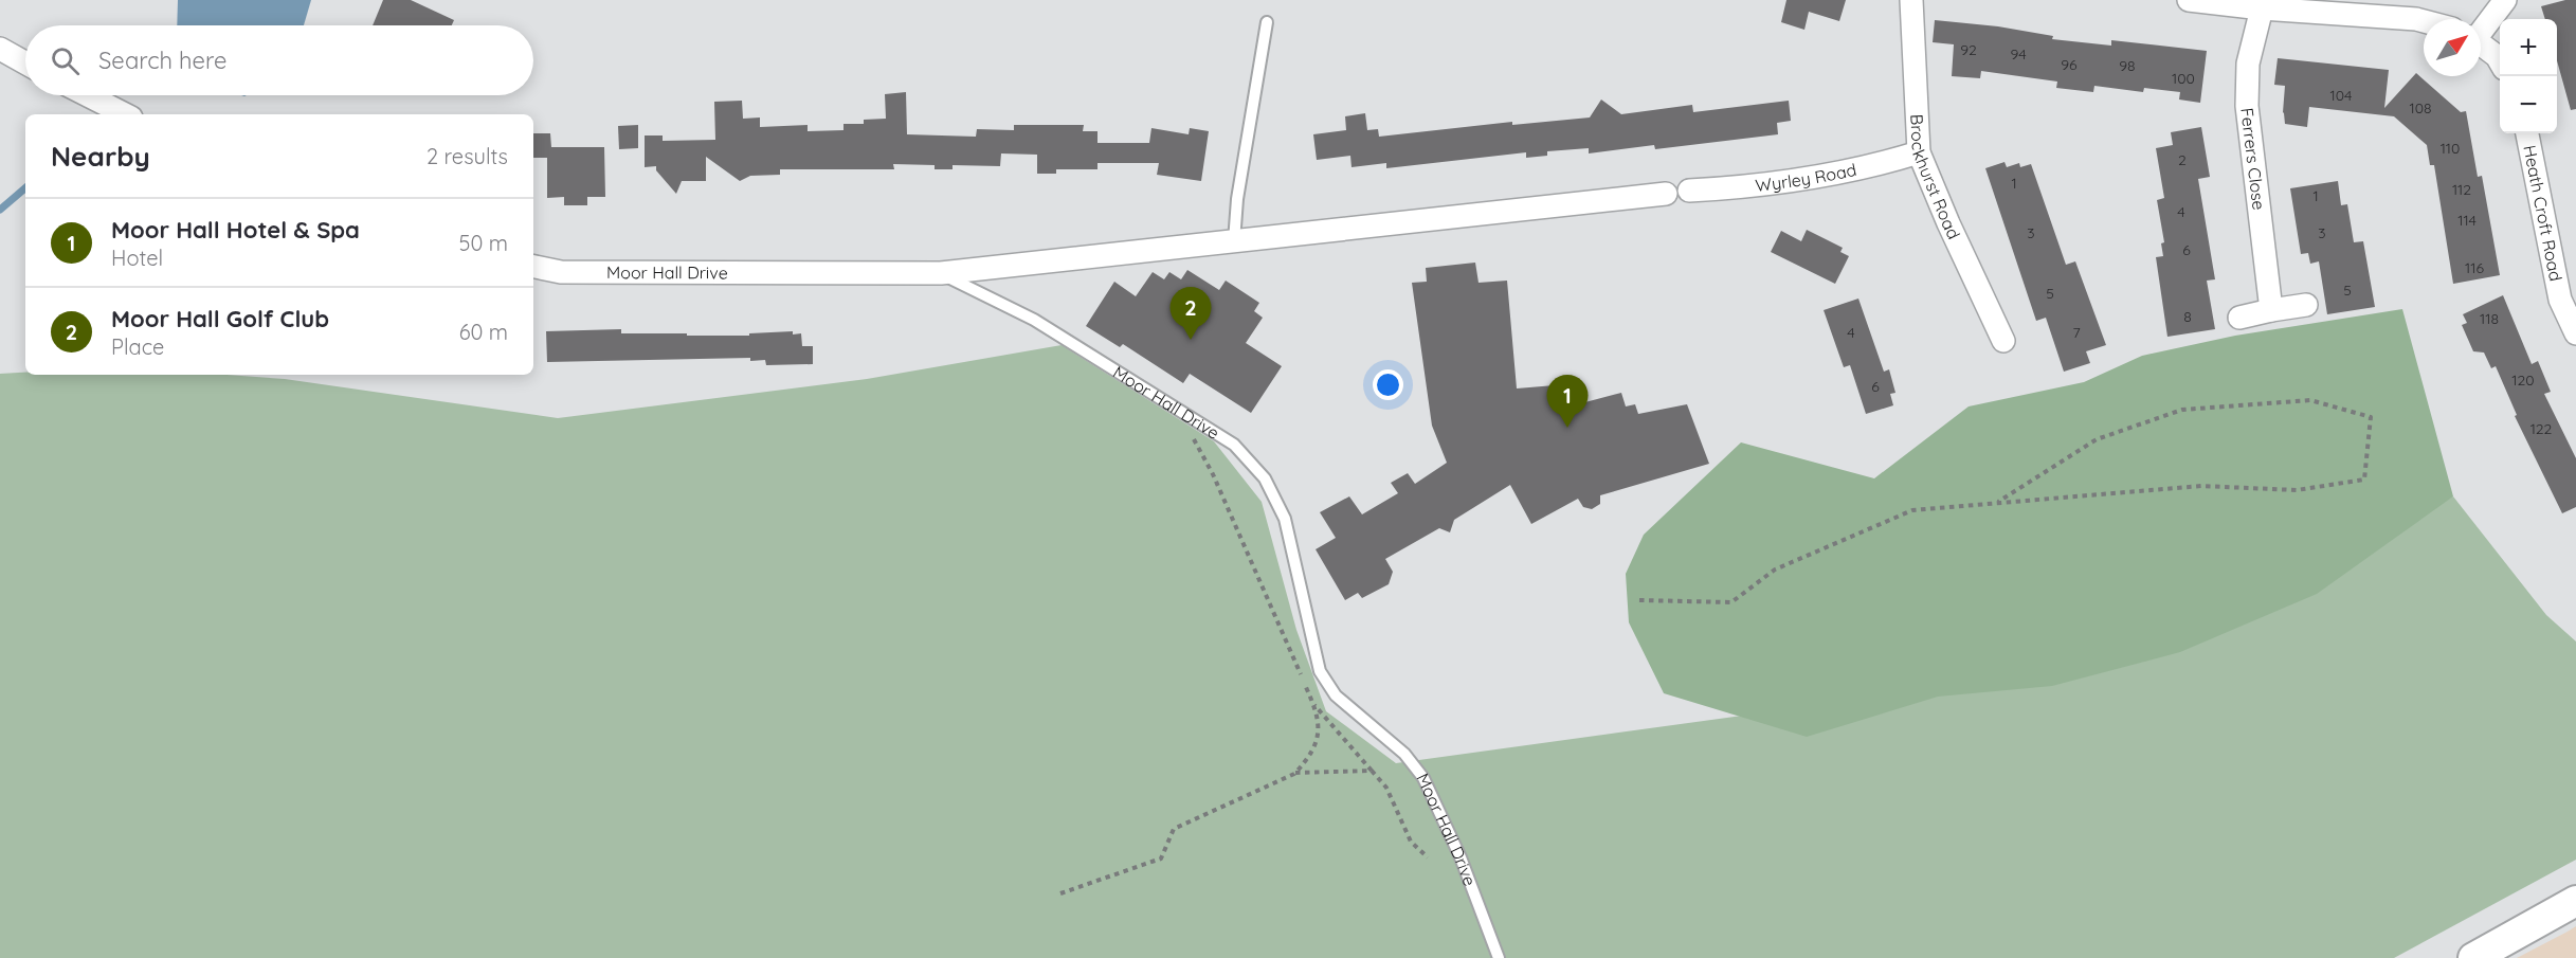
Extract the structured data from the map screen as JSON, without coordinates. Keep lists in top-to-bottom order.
{
  "streets": {
    "street": [
      "Ferrers Close",
      "Brockhurst Road",
      "Wyrley Road",
      "Heath Croft Road",
      "Moor Hall Drive"
    ]
  },
  "crossings": [
    ["Brockhurst Road", "Wyrley Road"]
  ],
  "house_numbers": [
    "92",
    "94",
    "96",
    "98",
    "100",
    "104",
    "108",
    "110",
    "2",
    "1",
    "112",
    "1",
    "4",
    "114",
    "3",
    "3",
    "6",
    "116",
    "5",
    "5",
    "8",
    "118",
    "4",
    "7",
    "120",
    "6",
    "122"
  ],
  "north": "top right",
  "page": {
    "map_buttons": ["+", "−"],
    "search": "Search here",
    "heading": ["Nearby", "2 results"],
    "list": [
      {
        "mark": "1",
        "name": "Moor Hall Hotel & Spa",
        "note": "Hotel",
        "value": "50 m"
      },
      {
        "mark": "2",
        "name": "Moor Hall Golf Club",
        "note": "Place",
        "value": "60 m"
      }
    ],
    "pins": ["2", "1"]
  }
}
